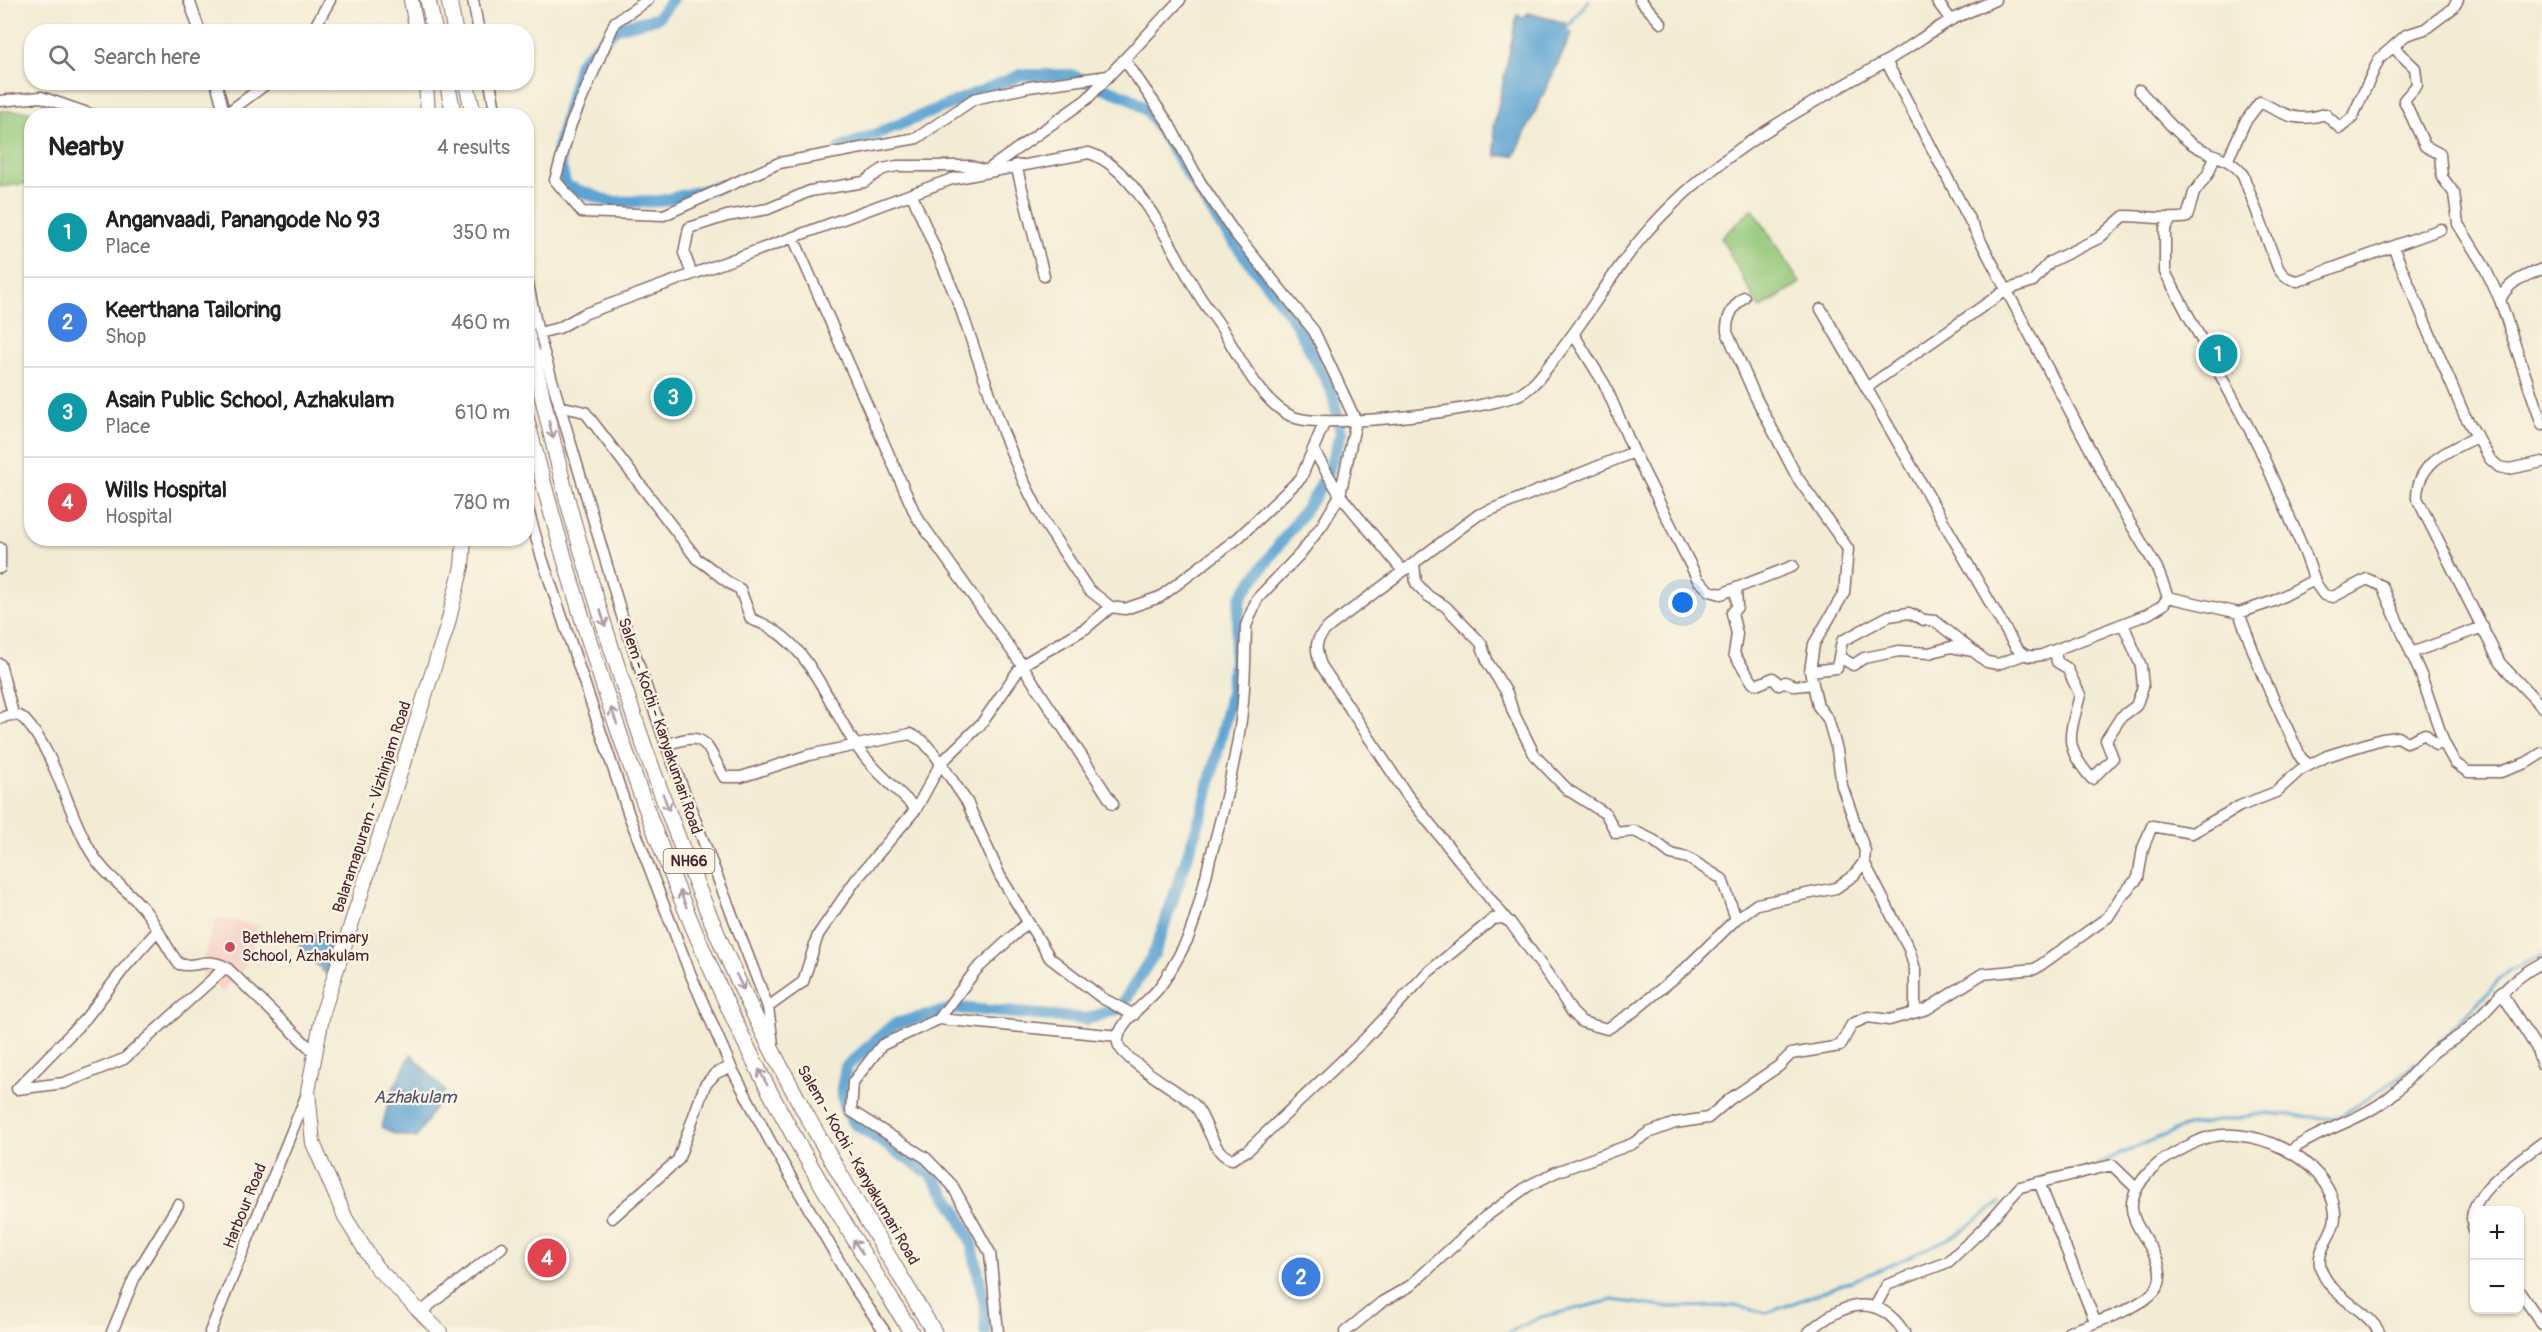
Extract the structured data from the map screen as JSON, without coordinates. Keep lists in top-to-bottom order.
{
  "streets": {
    "highway": ["Salem - Kochi - Kanyakumari Road", "NH66"],
    "main road": ["Balaramapuram - Vizhinjam Road"],
    "street": ["Harbour Road"]
  },
  "crossings": [
    ["Balaramapuram - Vizhinjam Road", "Harbour Road"]
  ],
  "water": ["Azhakulam"],
  "places": ["Bethlehem Primary School, Azhakulam"],
  "page": {
    "search": "Search here",
    "heading": ["Nearby", "4 results"],
    "list": [
      {
        "mark": "1",
        "name": "Anganvaadi, Panangode No 93",
        "note": "Place",
        "value": "350 m"
      },
      {
        "mark": "2",
        "name": "Keerthana Tailoring",
        "note": "Shop",
        "value": "460 m"
      },
      {
        "mark": "3",
        "name": "Asain Public School, Azhakulam",
        "note": "Place",
        "value": "610 m"
      },
      {
        "mark": "4",
        "name": "Wills Hospital",
        "note": "Hospital",
        "value": "780 m"
      }
    ],
    "pins": [
      "1",
      "3",
      "4",
      "2"
    ],
    "map_buttons": ["+", "−"]
  }
}
